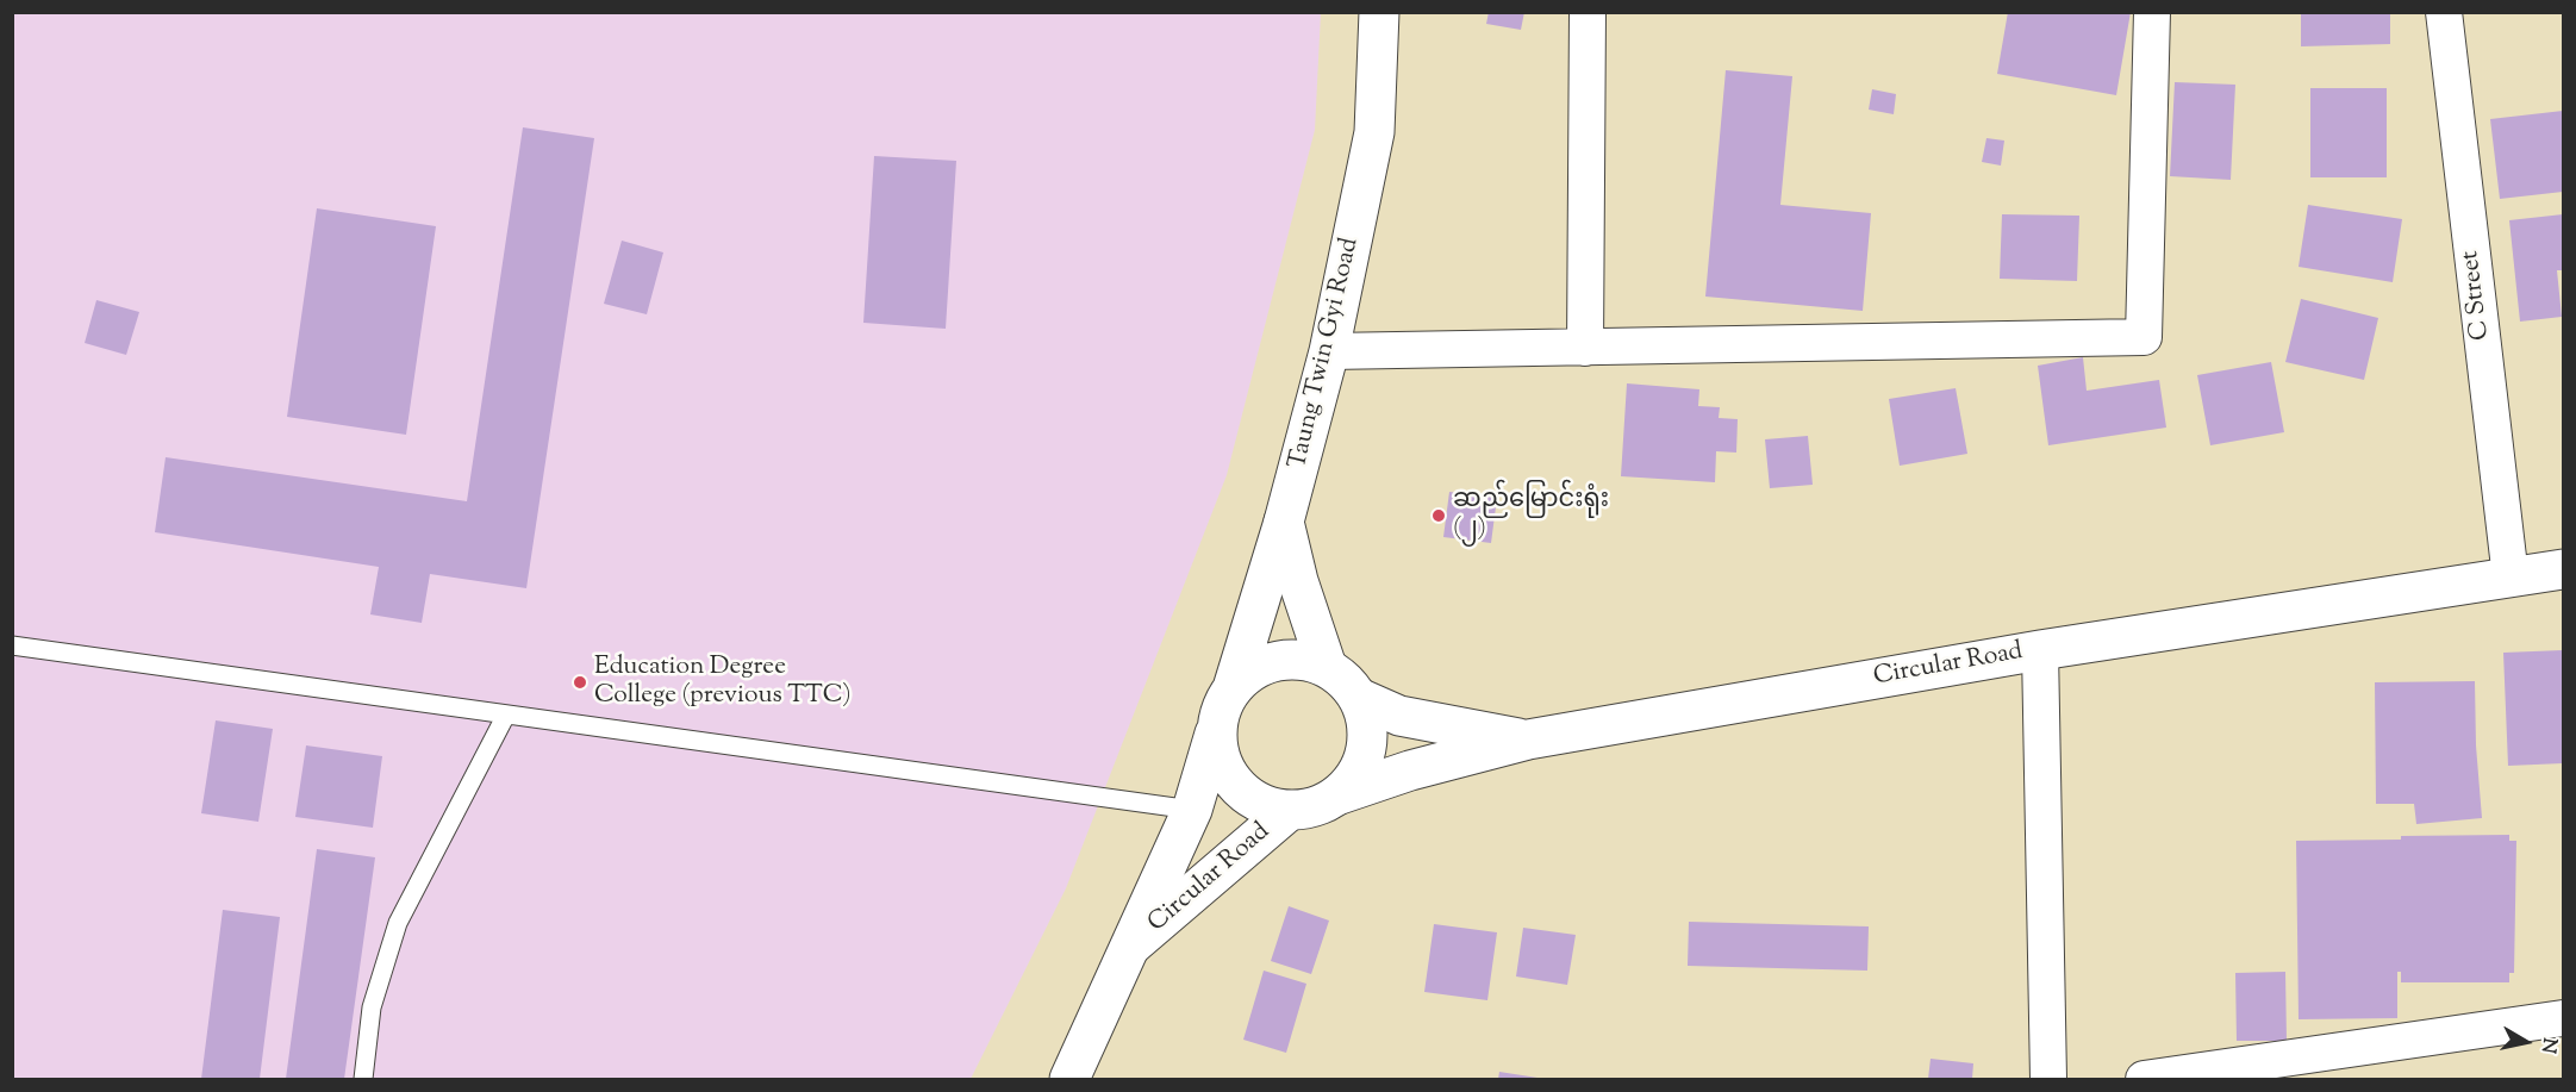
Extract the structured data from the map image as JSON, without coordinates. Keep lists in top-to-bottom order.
{
  "streets": {
    "main road": ["Taung Twin Gyi Road", "Circular Road"],
    "street": ["C Street"]
  },
  "crossings": [
    ["C Street", "Circular Road"],
    ["Taung Twin Gyi Road", "Circular Road"]
  ],
  "places": ["ဆည်မြောင်းရုံး (၂)", "Education Degree College (previous TTC)"],
  "north": "right"
}
